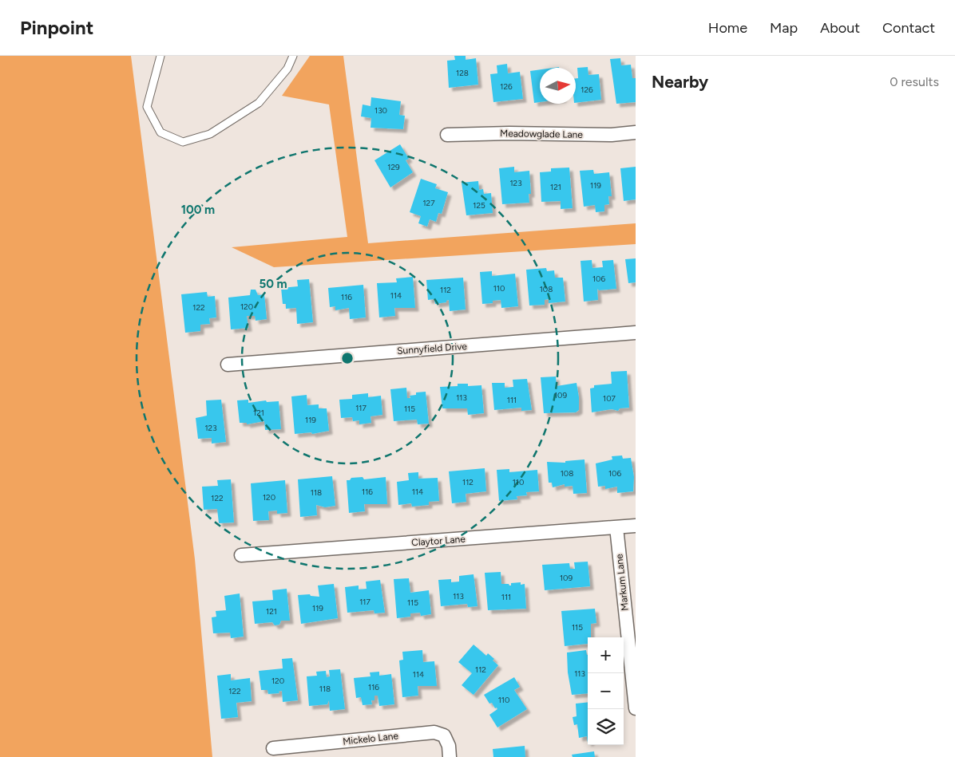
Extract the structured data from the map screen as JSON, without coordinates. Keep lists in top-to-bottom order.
{
  "streets": {
    "street": [
      "Meadowglade Lane",
      "Sunnyfield Drive",
      "Claytor Lane",
      "Markum Lane",
      "Mickelo Lane"
    ]
  },
  "crossings": [
    ["Claytor Lane", "Markum Lane"]
  ],
  "house_numbers": [
    "128",
    "126",
    "126",
    "130",
    "129",
    "123",
    "119",
    "121",
    "127",
    "125",
    "106",
    "110",
    "108",
    "112",
    "114",
    "116",
    "120",
    "122",
    "109",
    "113",
    "107",
    "111",
    "117",
    "115",
    "121",
    "119",
    "123",
    "108",
    "106",
    "112",
    "110",
    "116",
    "114",
    "118",
    "120",
    "122",
    "109",
    "113",
    "111",
    "117",
    "115",
    "119",
    "121",
    "115",
    "112",
    "113",
    "114",
    "120",
    "116",
    "118",
    "122",
    "110"
  ],
  "north": "right",
  "page": {
    "header": "Pinpoint",
    "nav": [
      "Home",
      "Map",
      "About",
      "Contact"
    ],
    "heading": ["Nearby", "0 results"],
    "map_buttons": ["+", "−"]
  },
  "rings": ["100 m", "50 m"]
}
